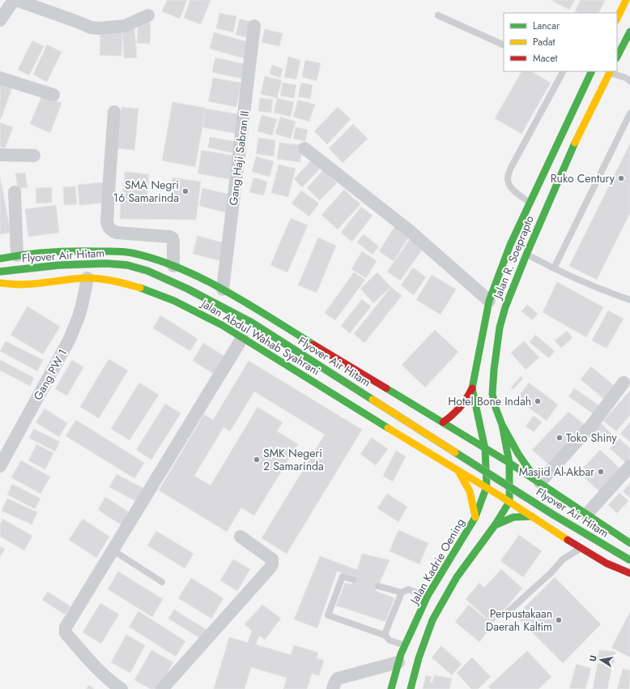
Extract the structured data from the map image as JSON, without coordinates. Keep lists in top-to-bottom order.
{
  "streets": {
    "main road": [
      "Flyover Air Hitam",
      "Jalan R. Soeprapto",
      "Jalan Abdul Wahab Syahrani",
      "Jalan Kadrie Oening"
    ],
    "street": ["Gang Haji Sabran II", "Gang PW 1"]
  },
  "crossings": [
    ["Gang Haji Sabran II", "Jalan Abdul Wahab Syahrani"],
    ["Jalan R. Soeprapto", "Jalan Abdul Wahab Syahrani"],
    ["Jalan R. Soeprapto", "Jalan Kadrie Oening"],
    ["Jalan Abdul Wahab Syahrani", "Gang PW 1"],
    ["Jalan Abdul Wahab Syahrani", "Jalan Kadrie Oening"]
  ],
  "places": [
    "Ruko Century",
    "SMA Negri 16 Samarinda",
    "Hotel Bone Indah",
    "Toko Shiny",
    "SMK Negeri 2 Samarinda",
    "Masjid Al-Akbar",
    "Perpustakaan Daerah Kaltim"
  ],
  "legend": ["Lancar", "Padat", "Macet"],
  "north": "left"
}
